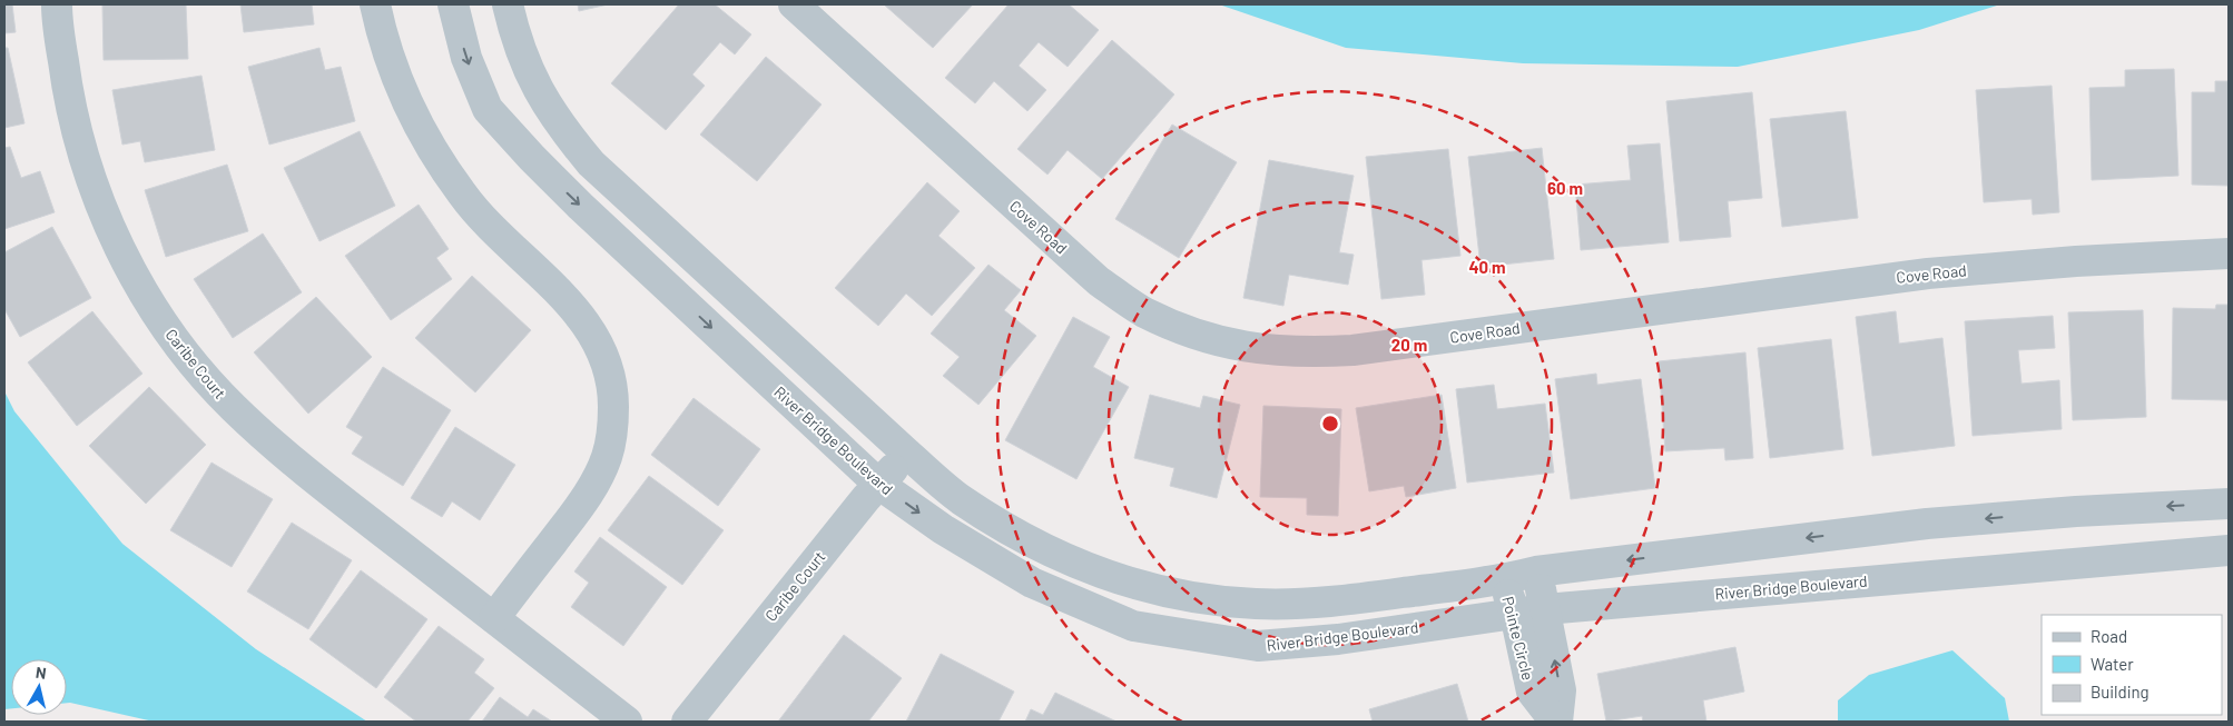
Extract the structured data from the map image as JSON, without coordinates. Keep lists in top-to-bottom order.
{
  "streets": {
    "street": [
      "Cove Road",
      "Caribe Court",
      "River Bridge Boulevard",
      "Pointe Circle"
    ]
  },
  "crossings": [
    ["Caribe Court", "River Bridge Boulevard"],
    ["River Bridge Boulevard", "Pointe Circle"]
  ],
  "legend": ["Road", "Water", "Building"],
  "north": "top",
  "rings": ["60 m", "40 m", "20 m"]
}
